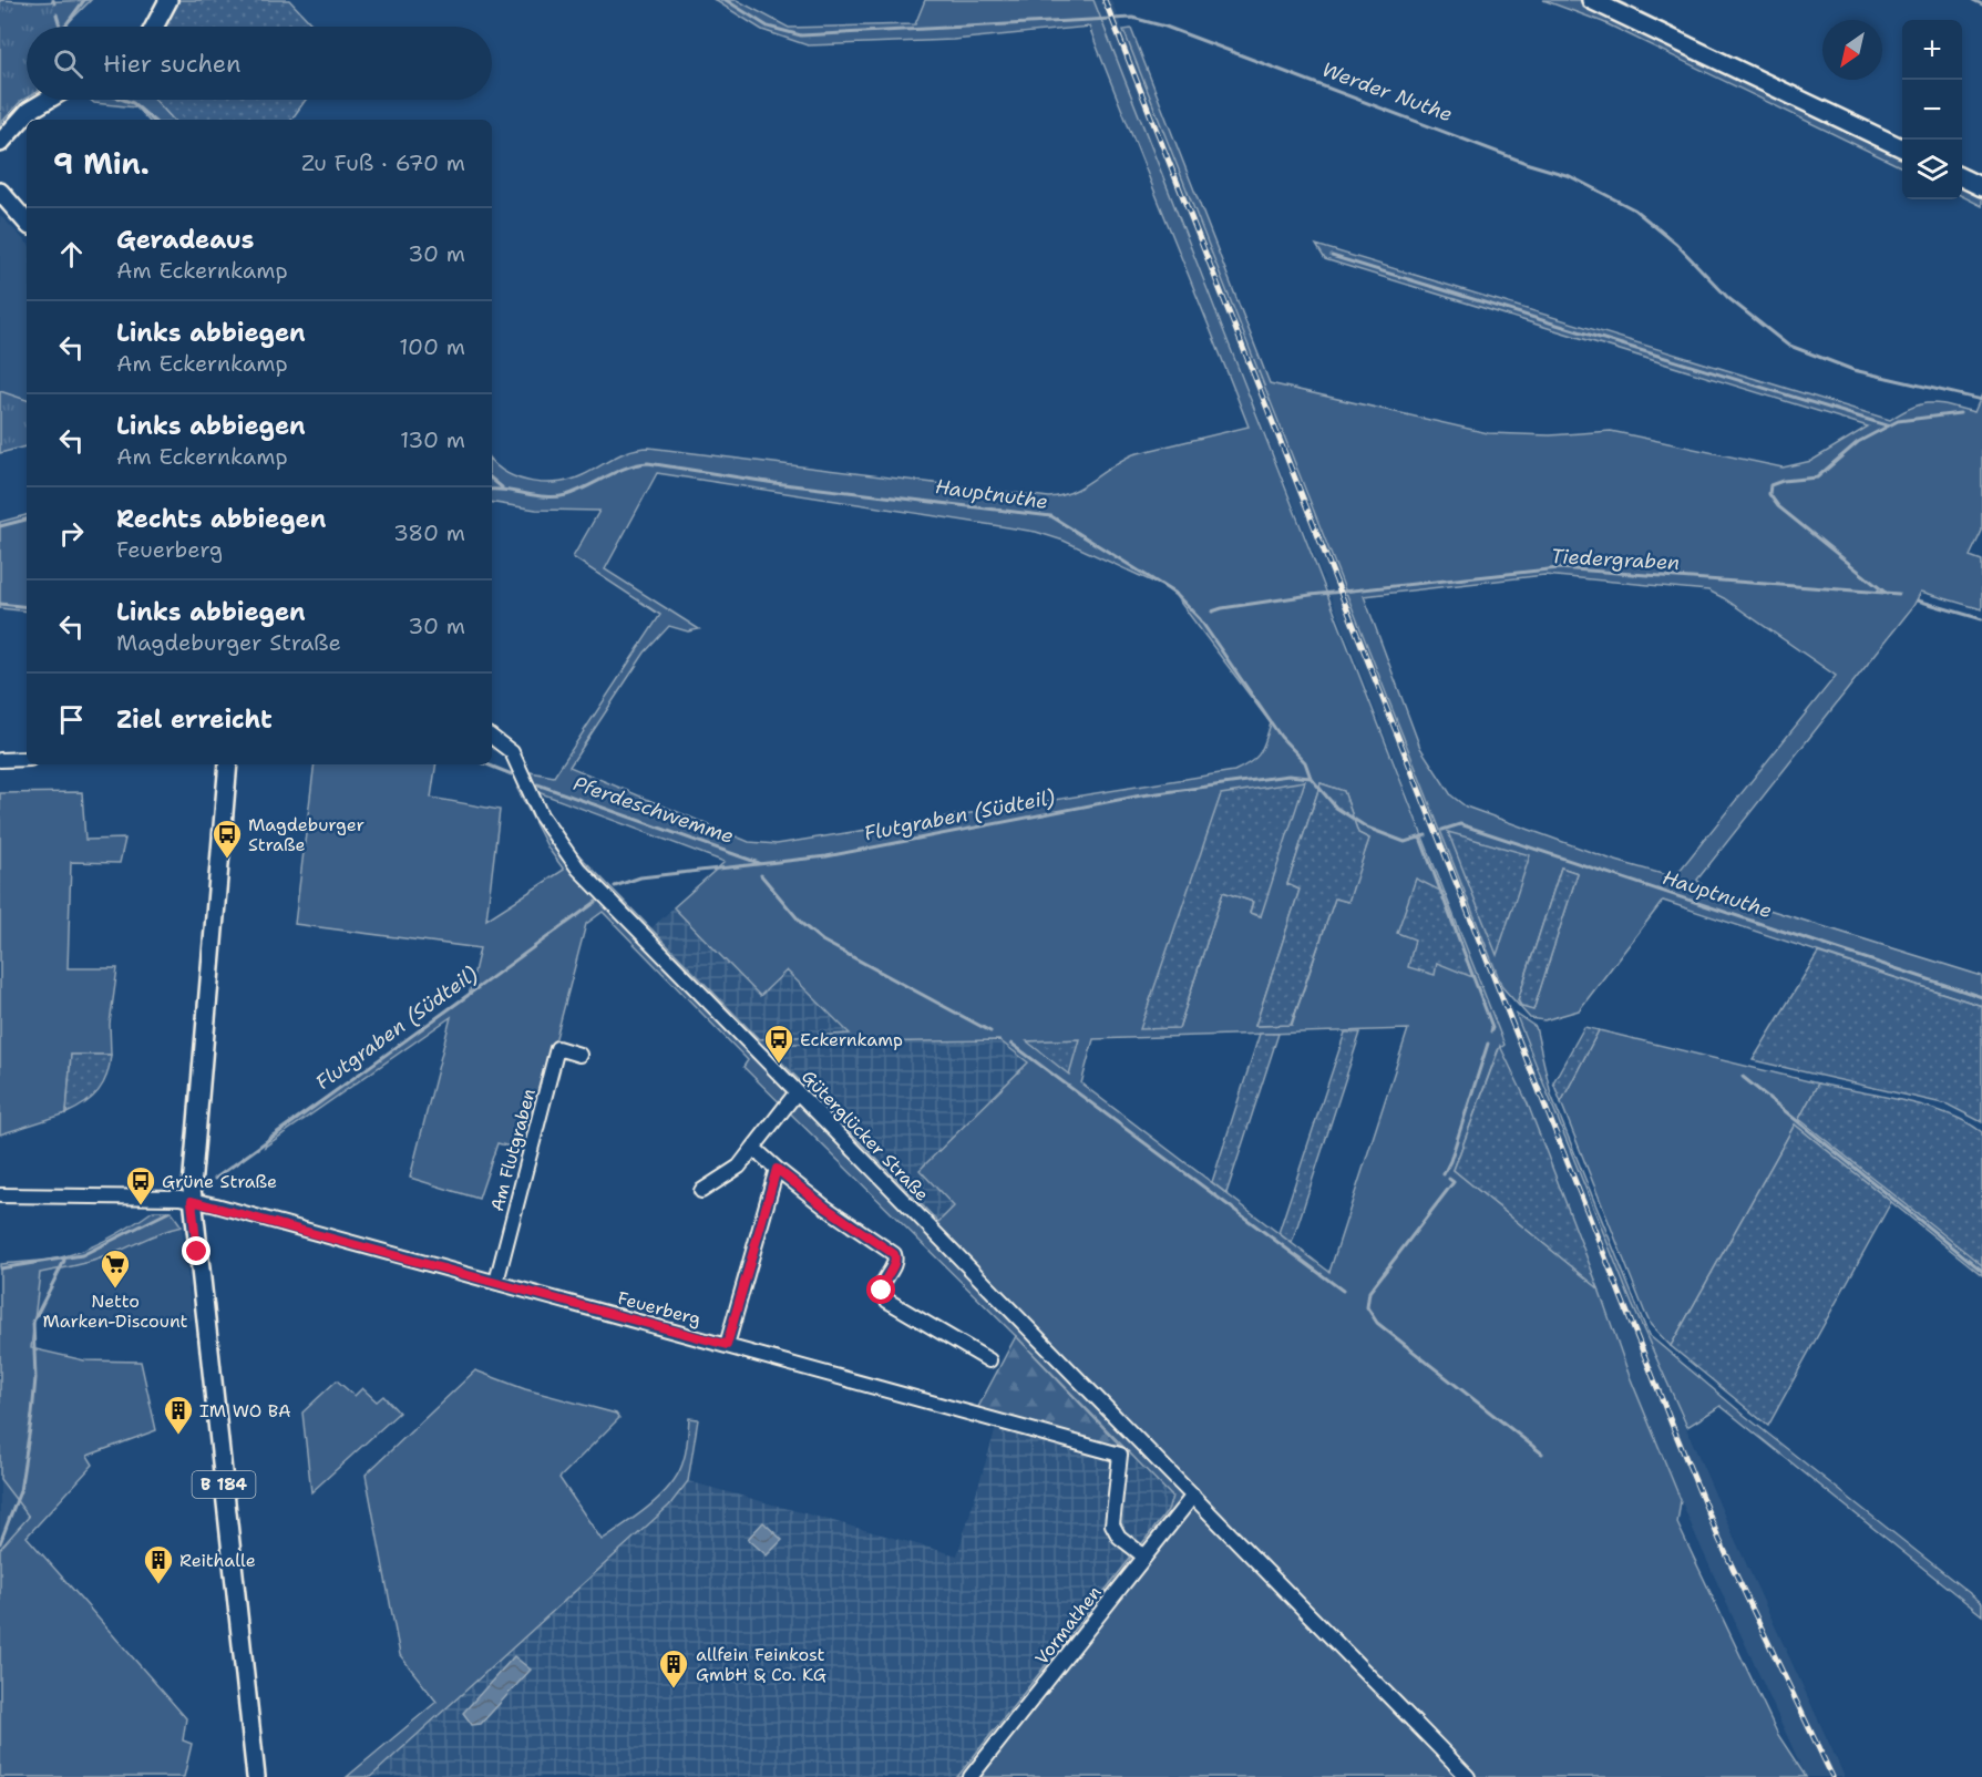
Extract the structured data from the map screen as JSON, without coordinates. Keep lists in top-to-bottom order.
{
  "streets": {
    "main road": ["B 184"],
    "street": [
      "Güterglücker Straße",
      "Am Flutgraben",
      "Feuerberg",
      "Vormathen"
    ]
  },
  "crossings": [
    ["Güterglücker Straße", "Vormathen"],
    ["Am Flutgraben", "Feuerberg"],
    ["Feuerberg", "B 184"],
    ["Feuerberg", "Vormathen"]
  ],
  "water": [
    "Werder Nuthe",
    "Hauptnuthe",
    "Tiedergraben",
    "Pferdeschwemme",
    "Flutgraben (Südteil)"
  ],
  "places": {
    "bus stop": ["Magdeburger Straße", "Eckernkamp", "Grüne Straße"],
    "supermarket": ["Netto Marken-Discount"],
    "building": ["IM WO BA", "Reithalle", "allfein Feinkost GmbH & Co. KG"]
  },
  "north": "bottom left",
  "page": {
    "map_buttons": ["+", "−"],
    "search": "Hier suchen",
    "heading": ["9 Min.", "Zu Fuß · 670 m"],
    "list": [
      ["Geradeaus", "Am Eckernkamp", "30 m"],
      ["Links abbiegen", "Am Eckernkamp", "100 m"],
      ["Links abbiegen", "Am Eckernkamp", "130 m"],
      ["Rechts abbiegen", "Feuerberg", "380 m"],
      ["Links abbiegen", "Magdeburger Straße", "30 m"],
      "Ziel erreicht"
    ]
  }
}
